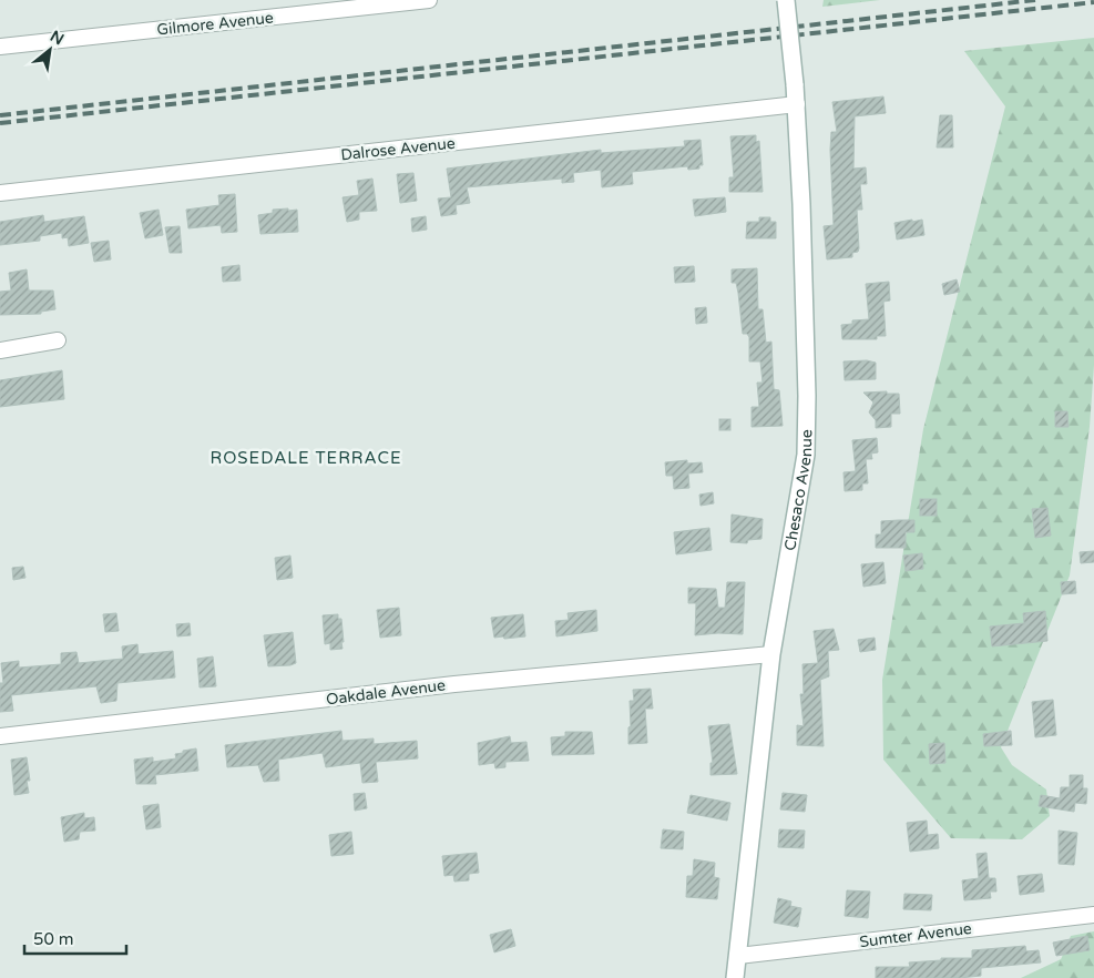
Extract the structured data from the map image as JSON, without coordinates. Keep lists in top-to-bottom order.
{
  "streets": {
    "street": [
      "Gilmore Avenue",
      "Dalrose Avenue",
      "Chesaco Avenue",
      "Oakdale Avenue",
      "Sumter Avenue"
    ]
  },
  "crossings": [
    ["Dalrose Avenue", "Chesaco Avenue"],
    ["Chesaco Avenue", "Oakdale Avenue"],
    ["Chesaco Avenue", "Sumter Avenue"]
  ],
  "districts": ["ROSEDALE TERRACE"],
  "scale_bar": "50 m",
  "north": "top right"
}
